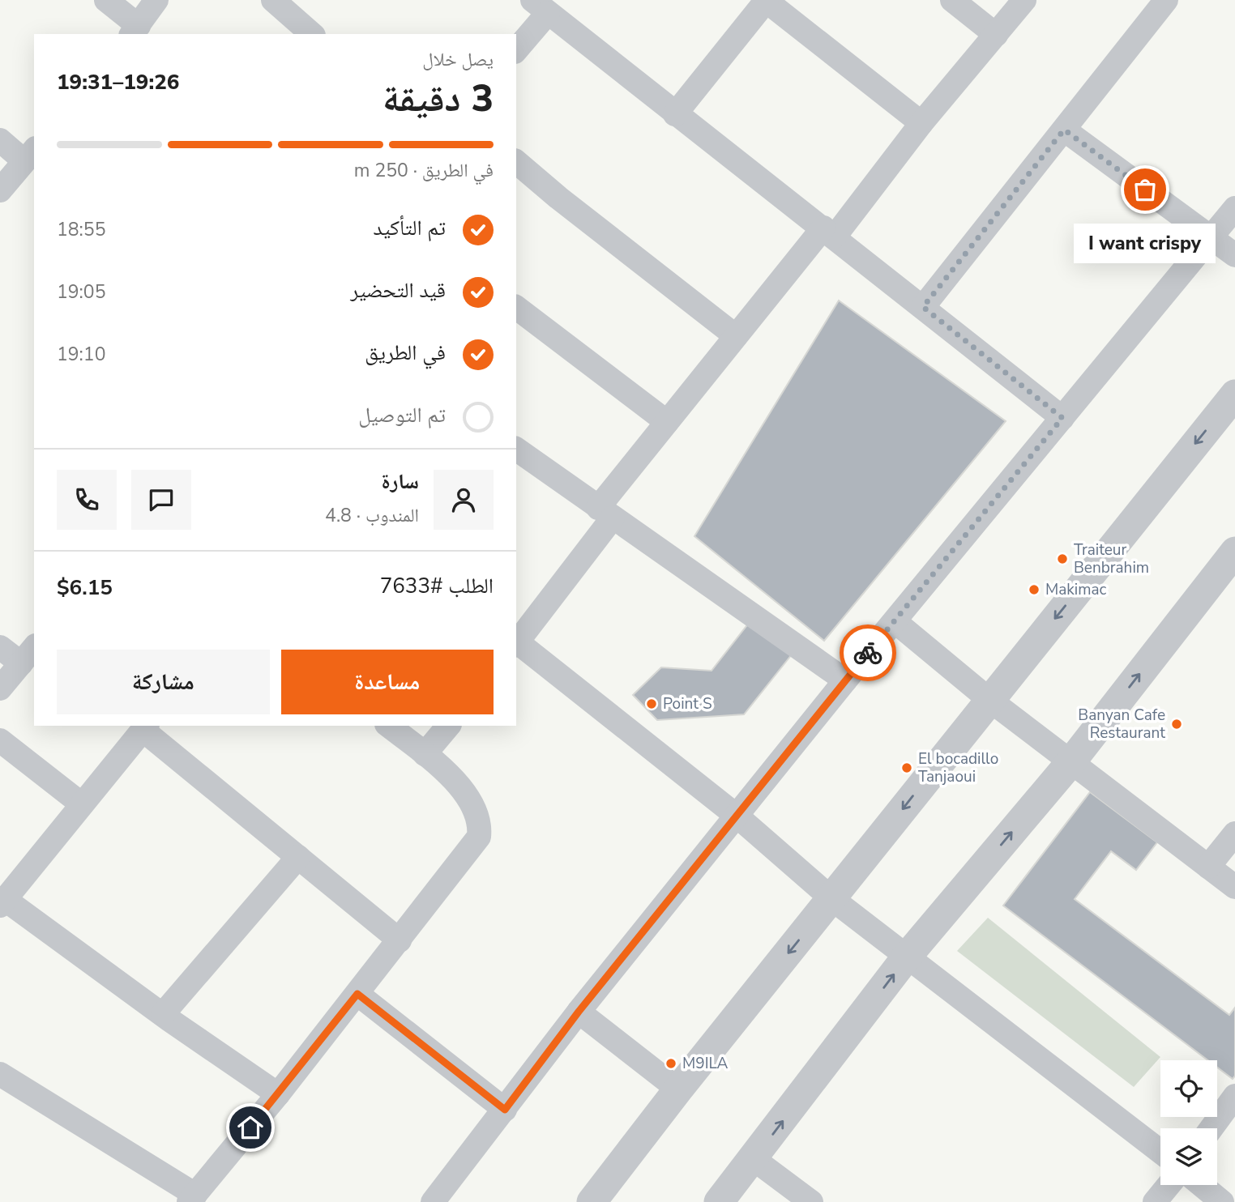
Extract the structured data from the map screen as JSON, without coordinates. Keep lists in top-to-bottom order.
{
  "places": [
    "I want crispy",
    "Traiteur Benbrahim",
    "Makimac",
    "Point S",
    "Banyan Cafe Restaurant",
    "El bocadillo Tanjaoui",
    "M9ILA"
  ],
  "page": {
    "heading": ["3 دقيقة", "يصل خلال", "19:26–19:31"],
    "panel": [
      "سارة",
      "المندوب · 4.8",
      "الطلب #7633",
      "$6.15"
    ],
    "bar": "في الطريق · 250 m",
    "list": [
      ["تم التأكيد", "18:55"],
      ["قيد التحضير", "19:05"],
      ["في الطريق", "19:10"],
      "تم التوصيل"
    ],
    "bubble": "I want crispy",
    "buttons": ["مساعدة", "مشاركة"]
  }
}
